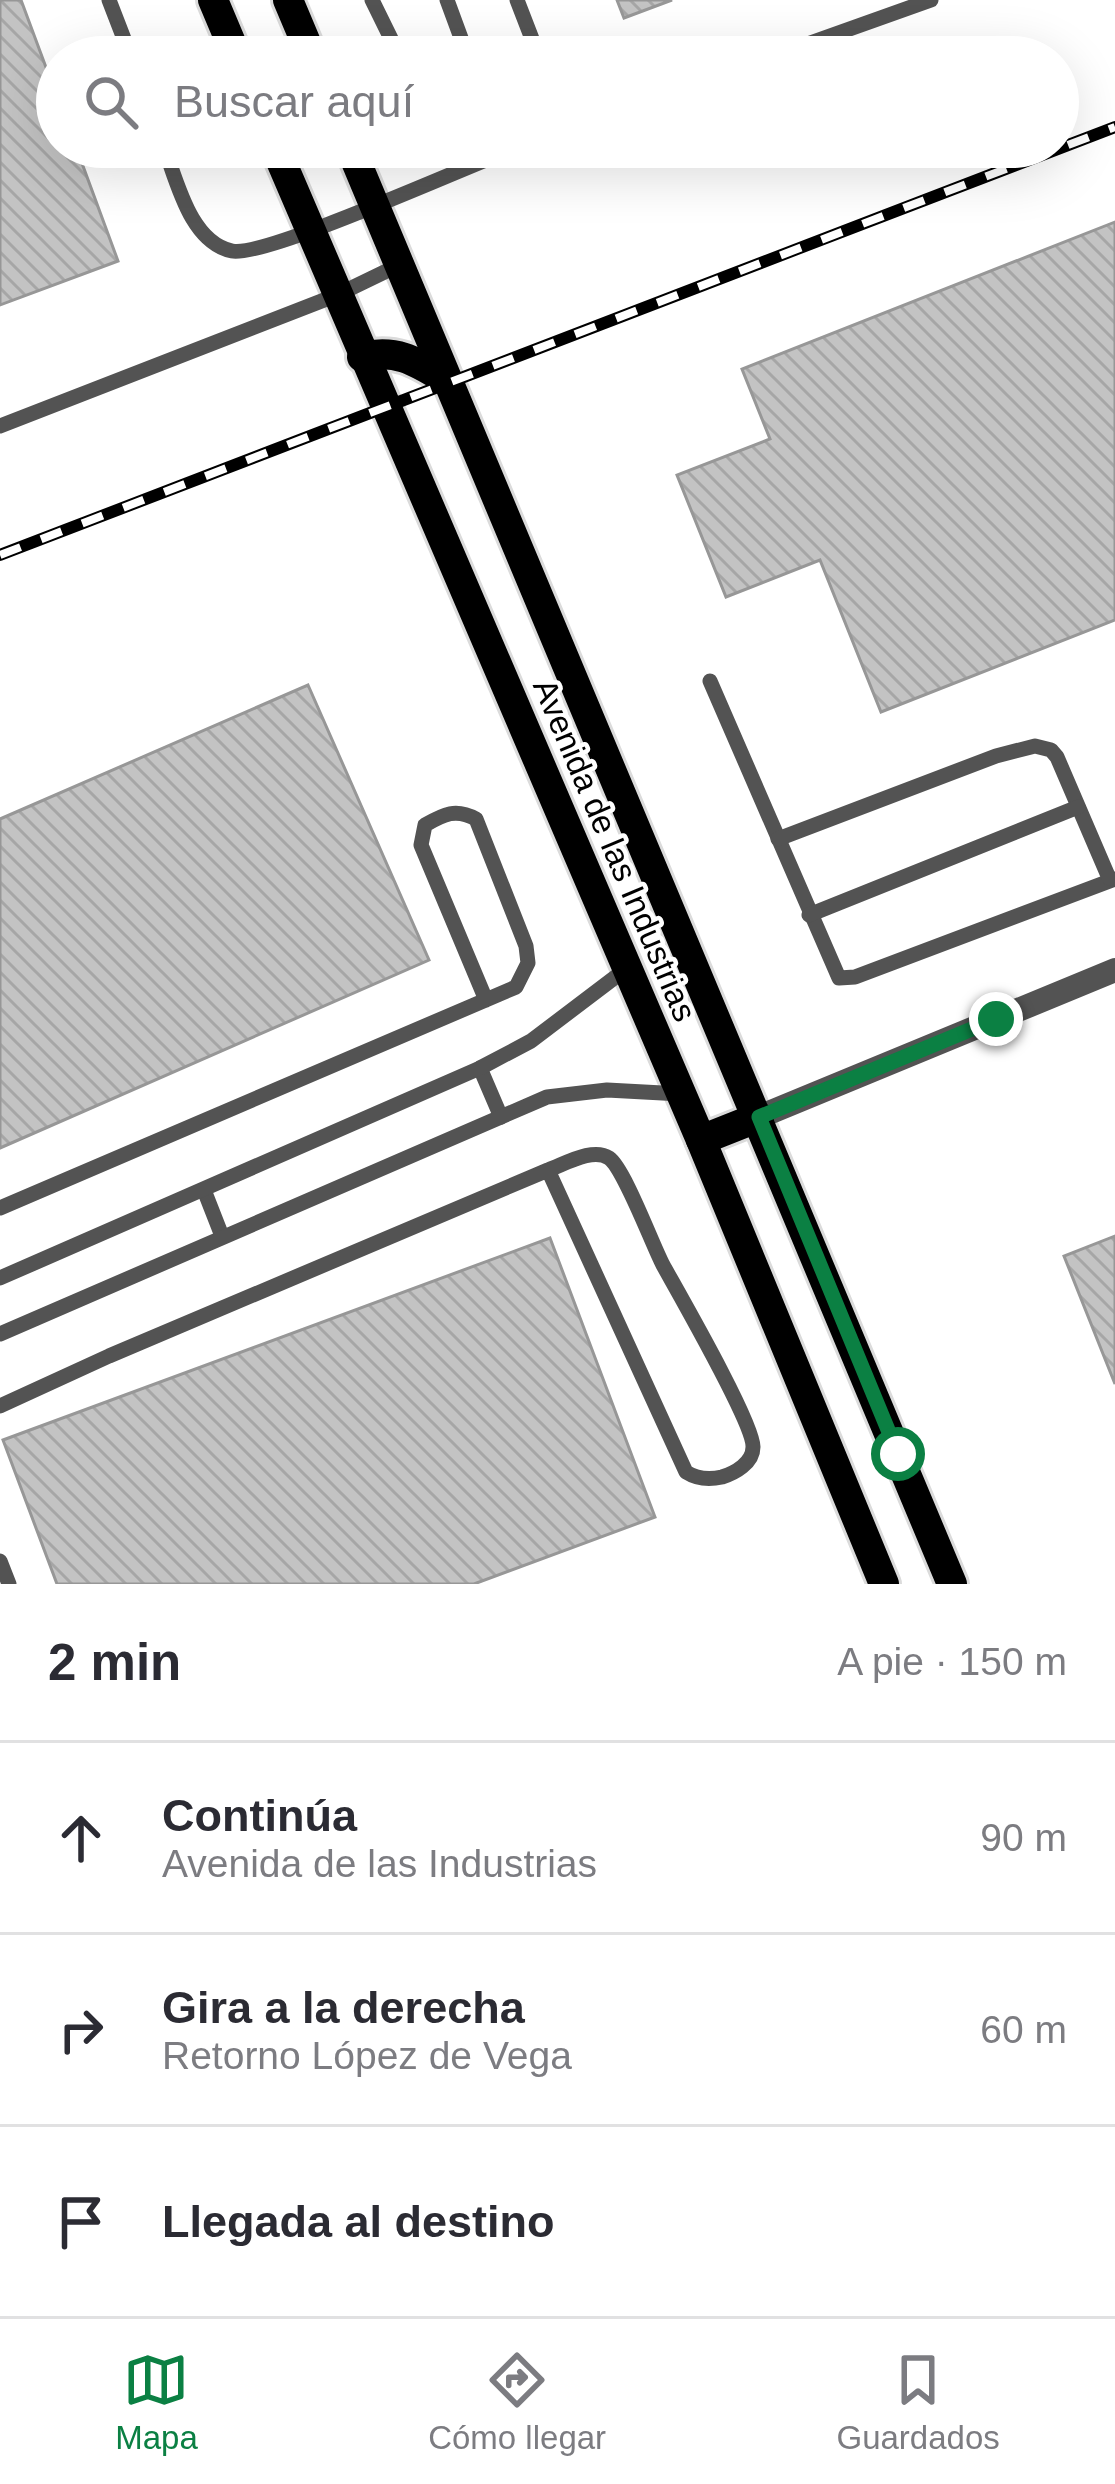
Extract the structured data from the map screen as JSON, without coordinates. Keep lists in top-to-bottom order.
{
  "streets": {
    "main road": ["Avenida de las Industrias"]
  },
  "page": {
    "search": "Buscar aquí",
    "heading": ["2 min", "A pie · 150 m"],
    "list": [
      ["Continúa", "Avenida de las Industrias", "90 m"],
      ["Gira a la derecha", "Retorno López de Vega", "60 m"],
      "Llegada al destino"
    ],
    "nav": ["Mapa", "Cómo llegar", "Guardados"]
  }
}
